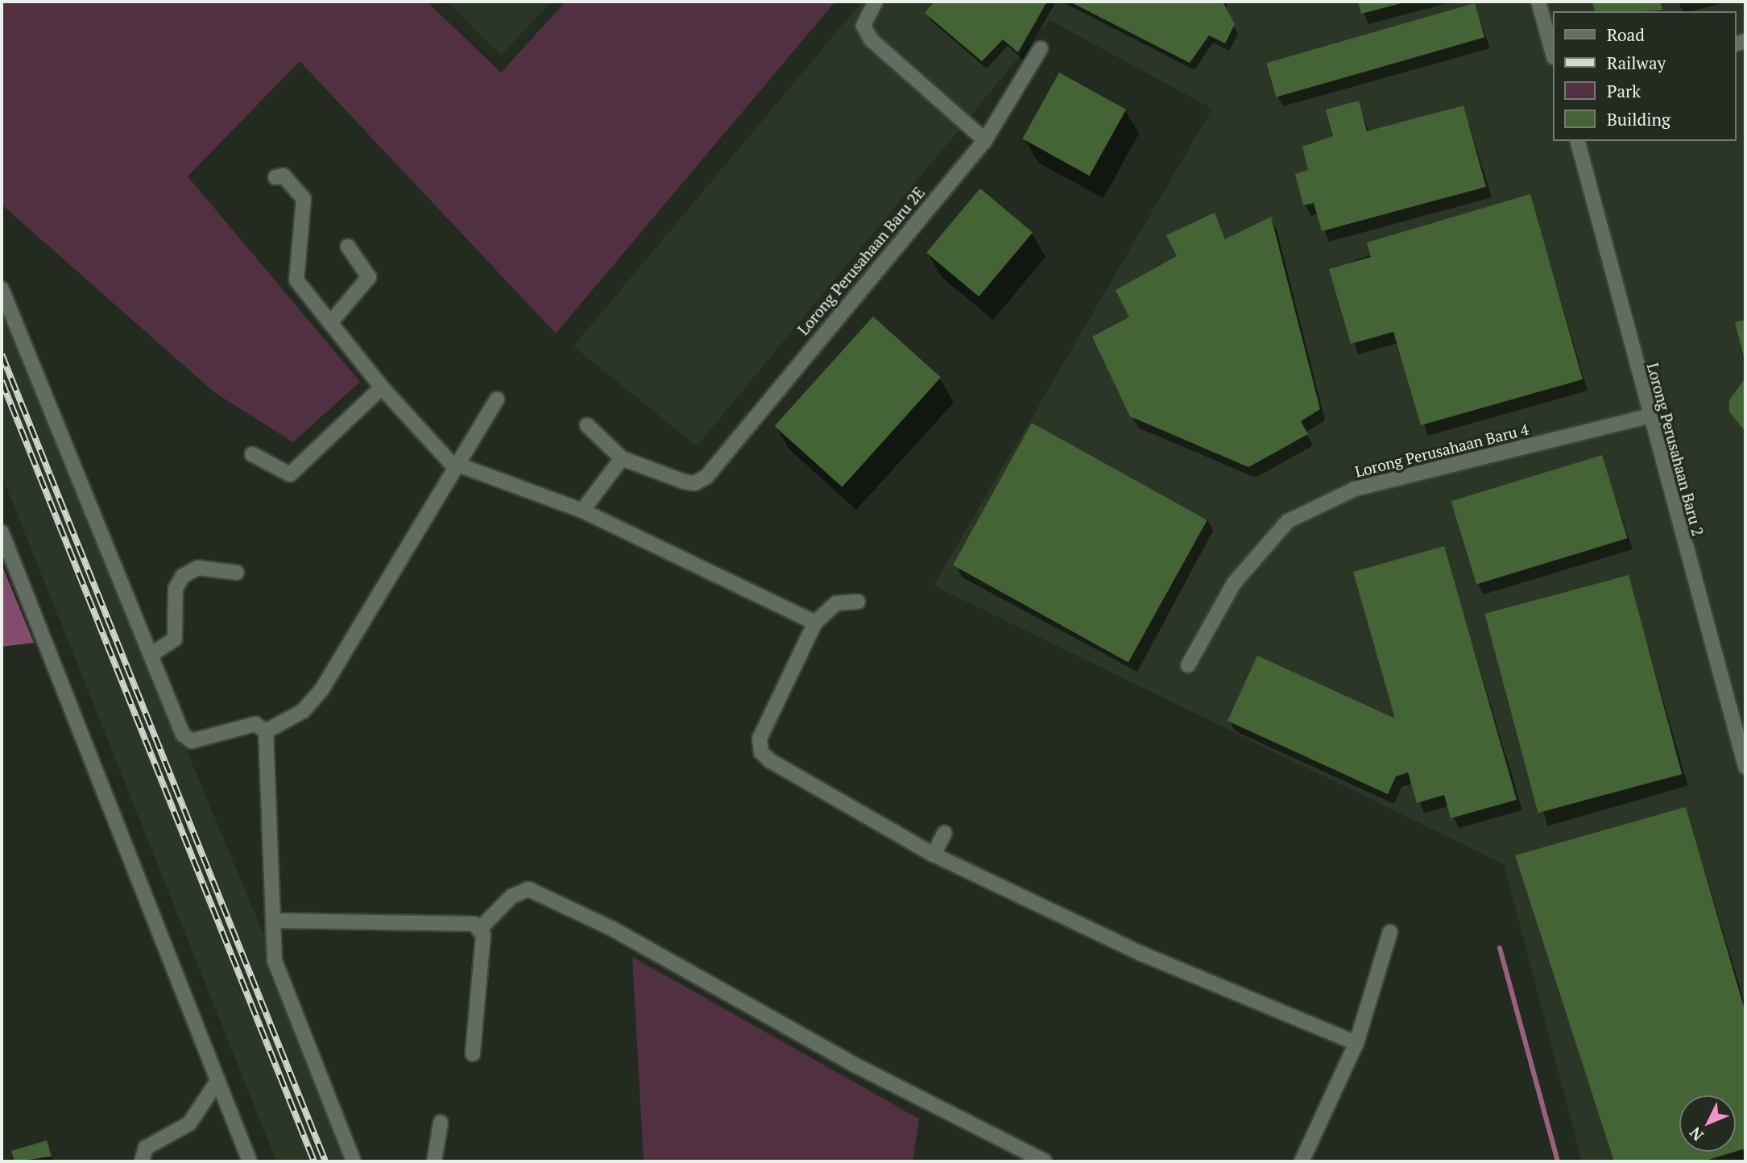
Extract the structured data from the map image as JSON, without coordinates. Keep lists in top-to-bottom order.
{
  "streets": {
    "street": ["Lorong Perusahaan Baru 2E", "Lorong Perusahaan Baru 2", "Lorong Perusahaan Baru 4"]
  },
  "crossings": [
    ["Lorong Perusahaan Baru 2", "Lorong Perusahaan Baru 4"]
  ],
  "legend": [
    "Road",
    "Railway",
    "Park",
    "Building"
  ],
  "north": "bottom left"
}
